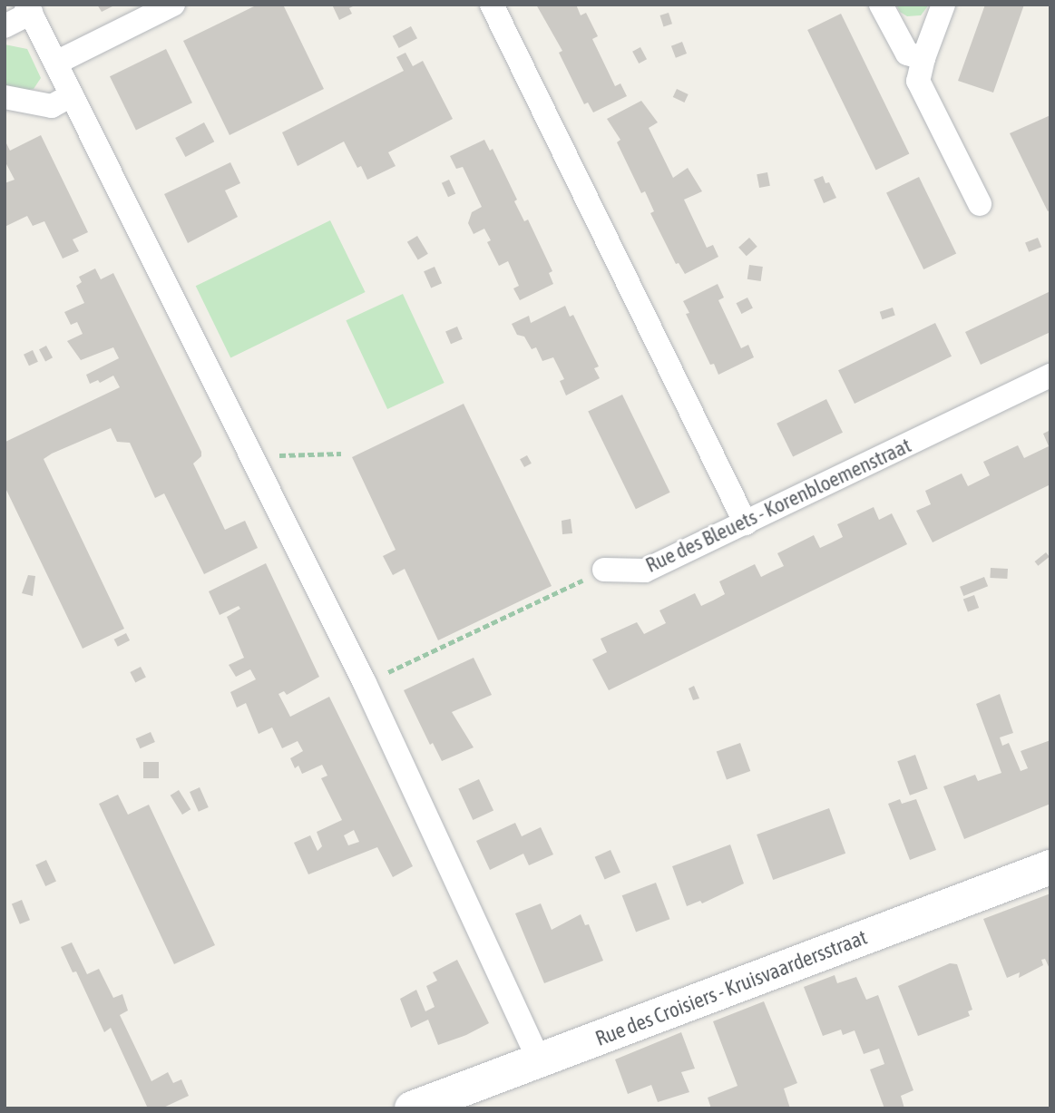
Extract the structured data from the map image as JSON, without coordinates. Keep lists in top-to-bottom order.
{
  "streets": {
    "street": ["Rue des Bleuets - Korenbloemenstraat", "Rue des Croisiers - Kruisvaardersstraat"]
  }
}
